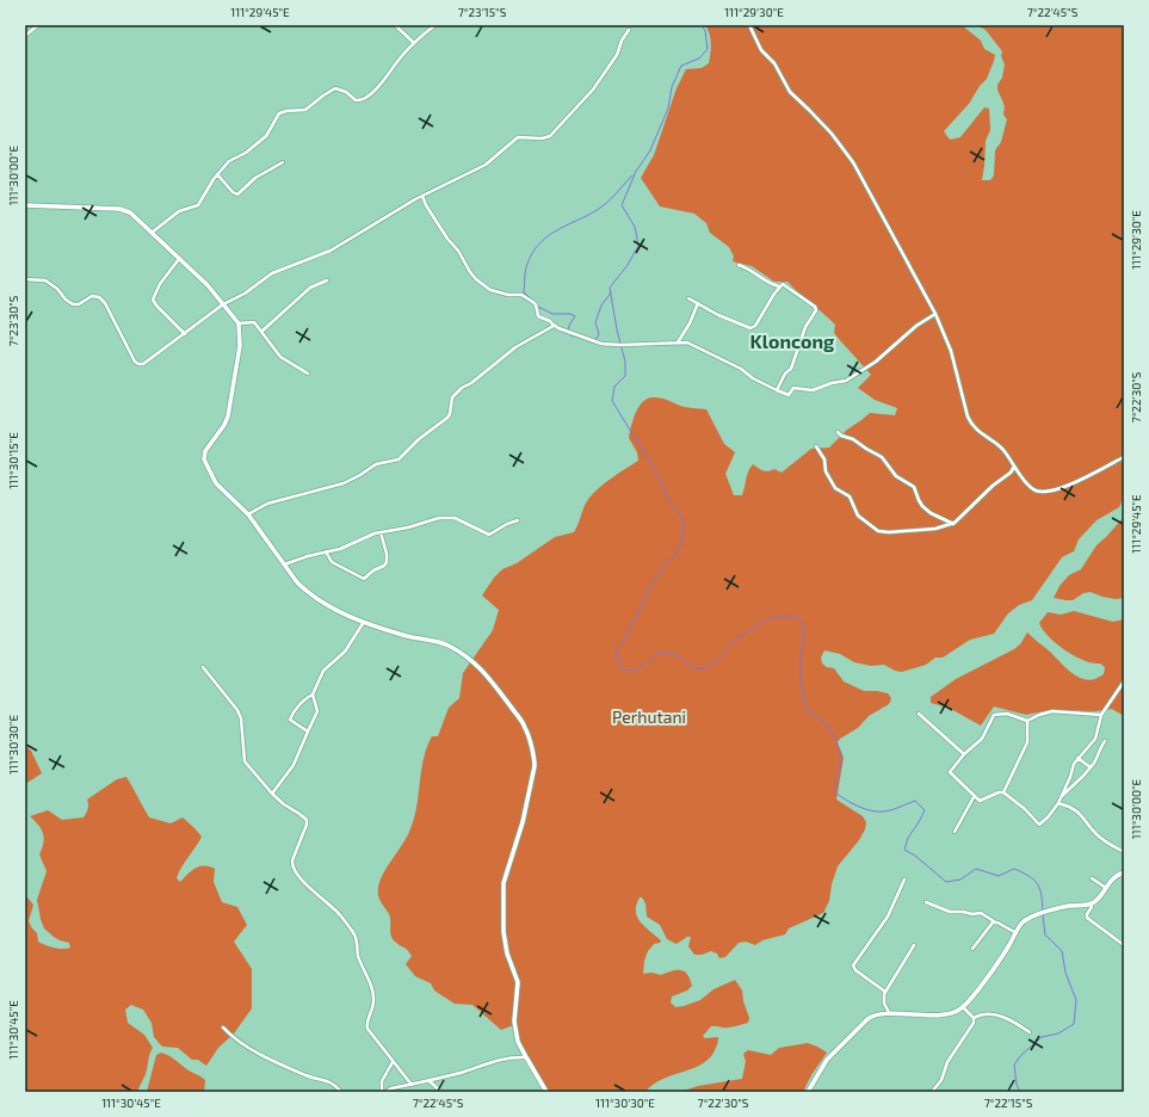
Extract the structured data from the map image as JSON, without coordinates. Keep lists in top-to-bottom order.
{
  "districts": ["Kloncong"],
  "parks": ["Perhutani"],
  "coordinates": [
    "111°29'45\"E",
    "7°23'15\"S",
    "111°29'30\"E",
    "7°22'45\"S",
    "111°30'00\"E",
    "7°23'30\"S",
    "7°22'30\"S",
    "111°30'15\"E",
    "111°30'30\"E",
    "111°30'45\"E",
    "7°22'15\"S"
  ]
}
